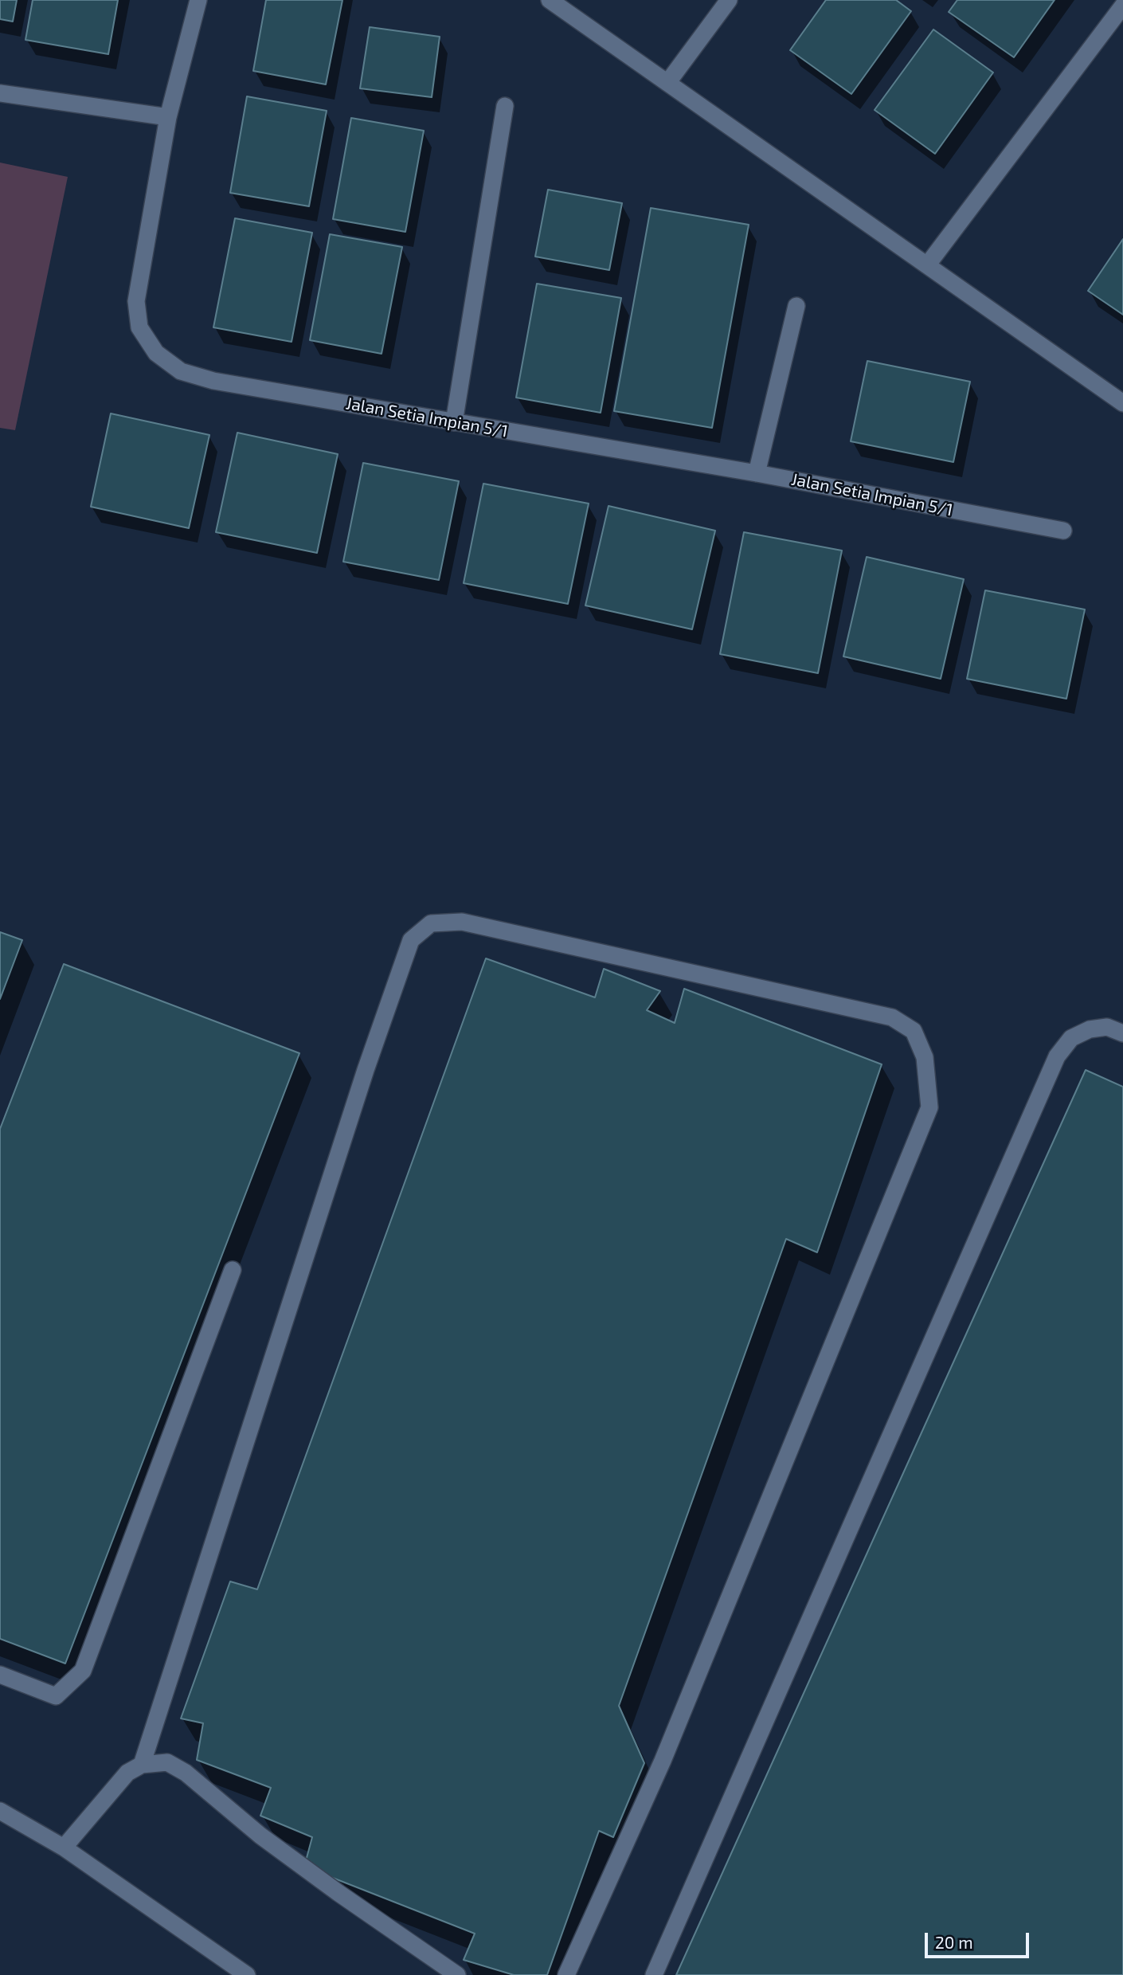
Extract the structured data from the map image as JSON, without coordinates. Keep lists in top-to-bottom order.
{
  "streets": {
    "street": ["Jalan Setia Impian 5/1"]
  },
  "scale_bar": "20 m"
}
